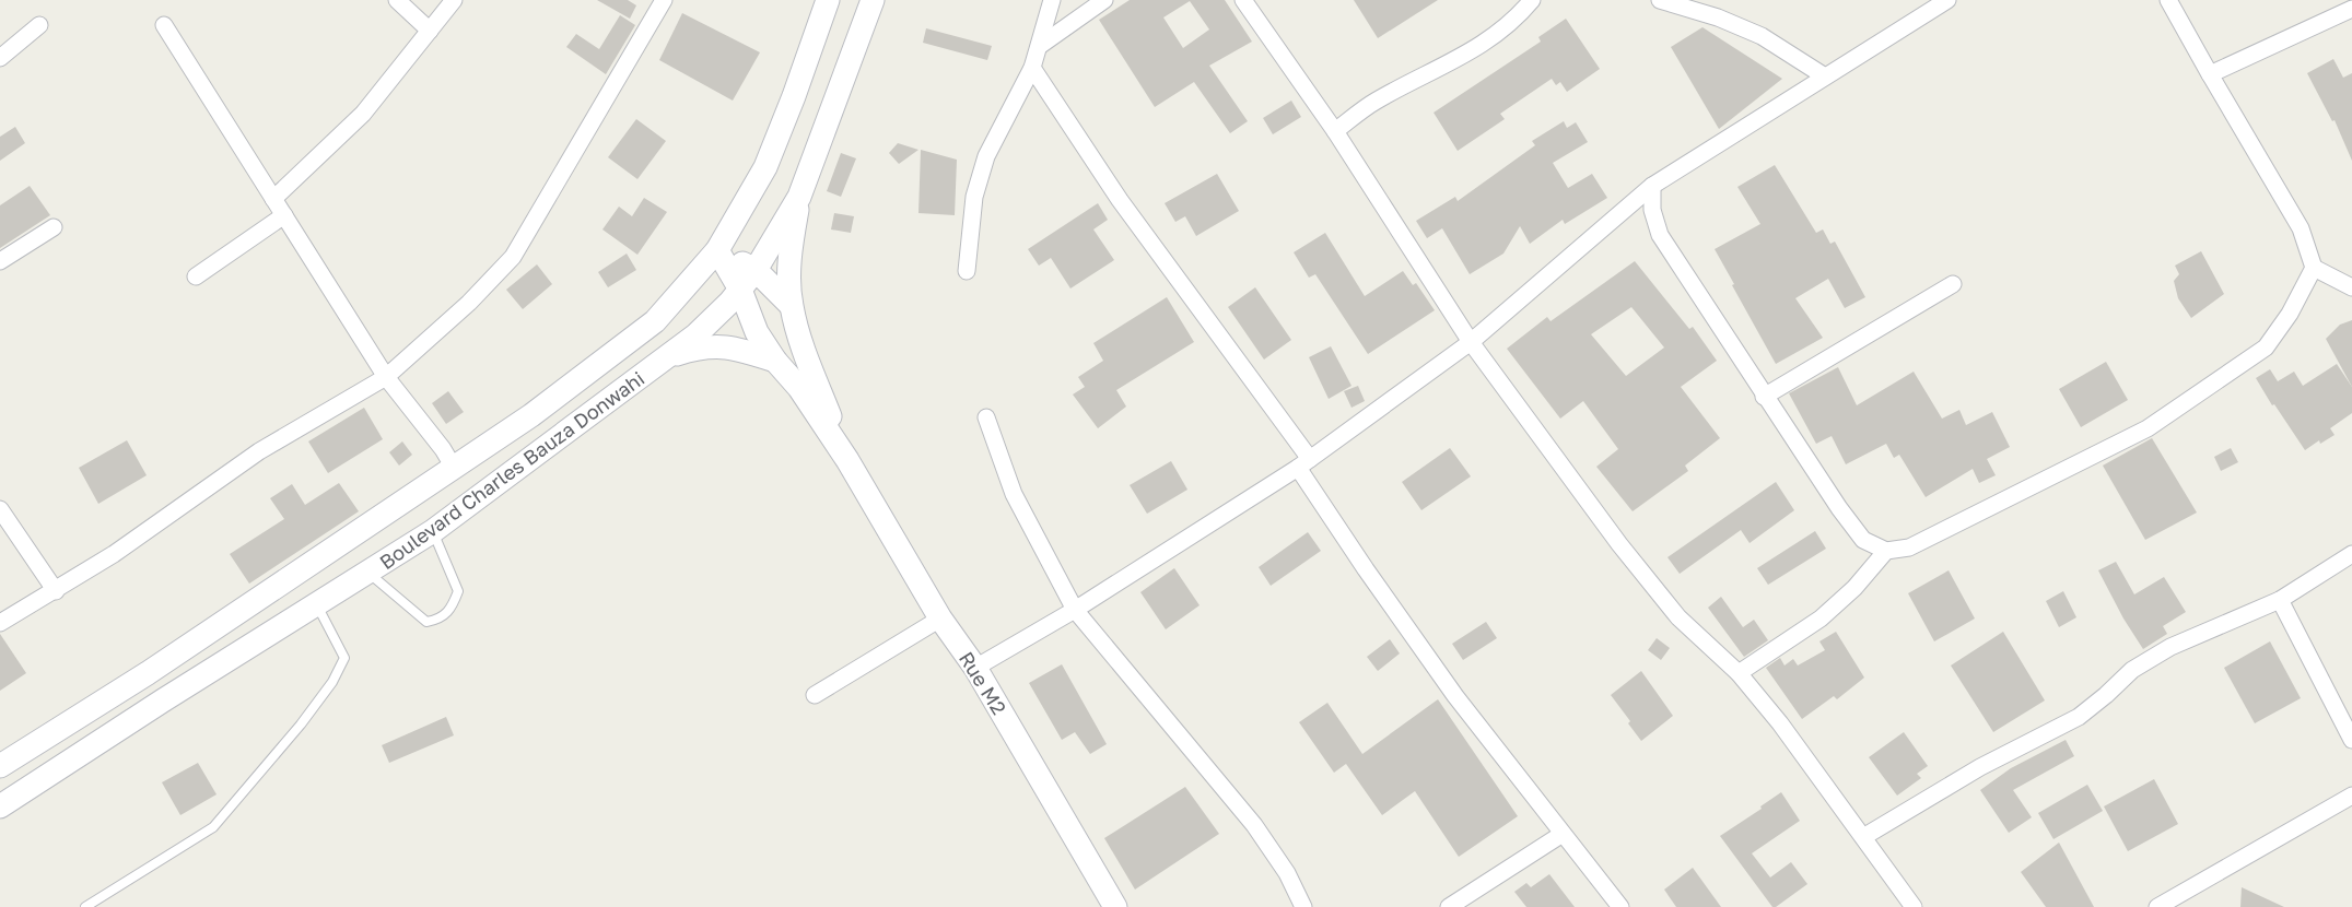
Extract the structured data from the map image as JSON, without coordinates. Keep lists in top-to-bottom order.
{
  "streets": {
    "main road": ["Boulevard Charles Bauza Donwahi", "Rue M2"]
  },
  "crossings": [
    ["Boulevard Charles Bauza Donwahi", "Rue M2"]
  ]
}
